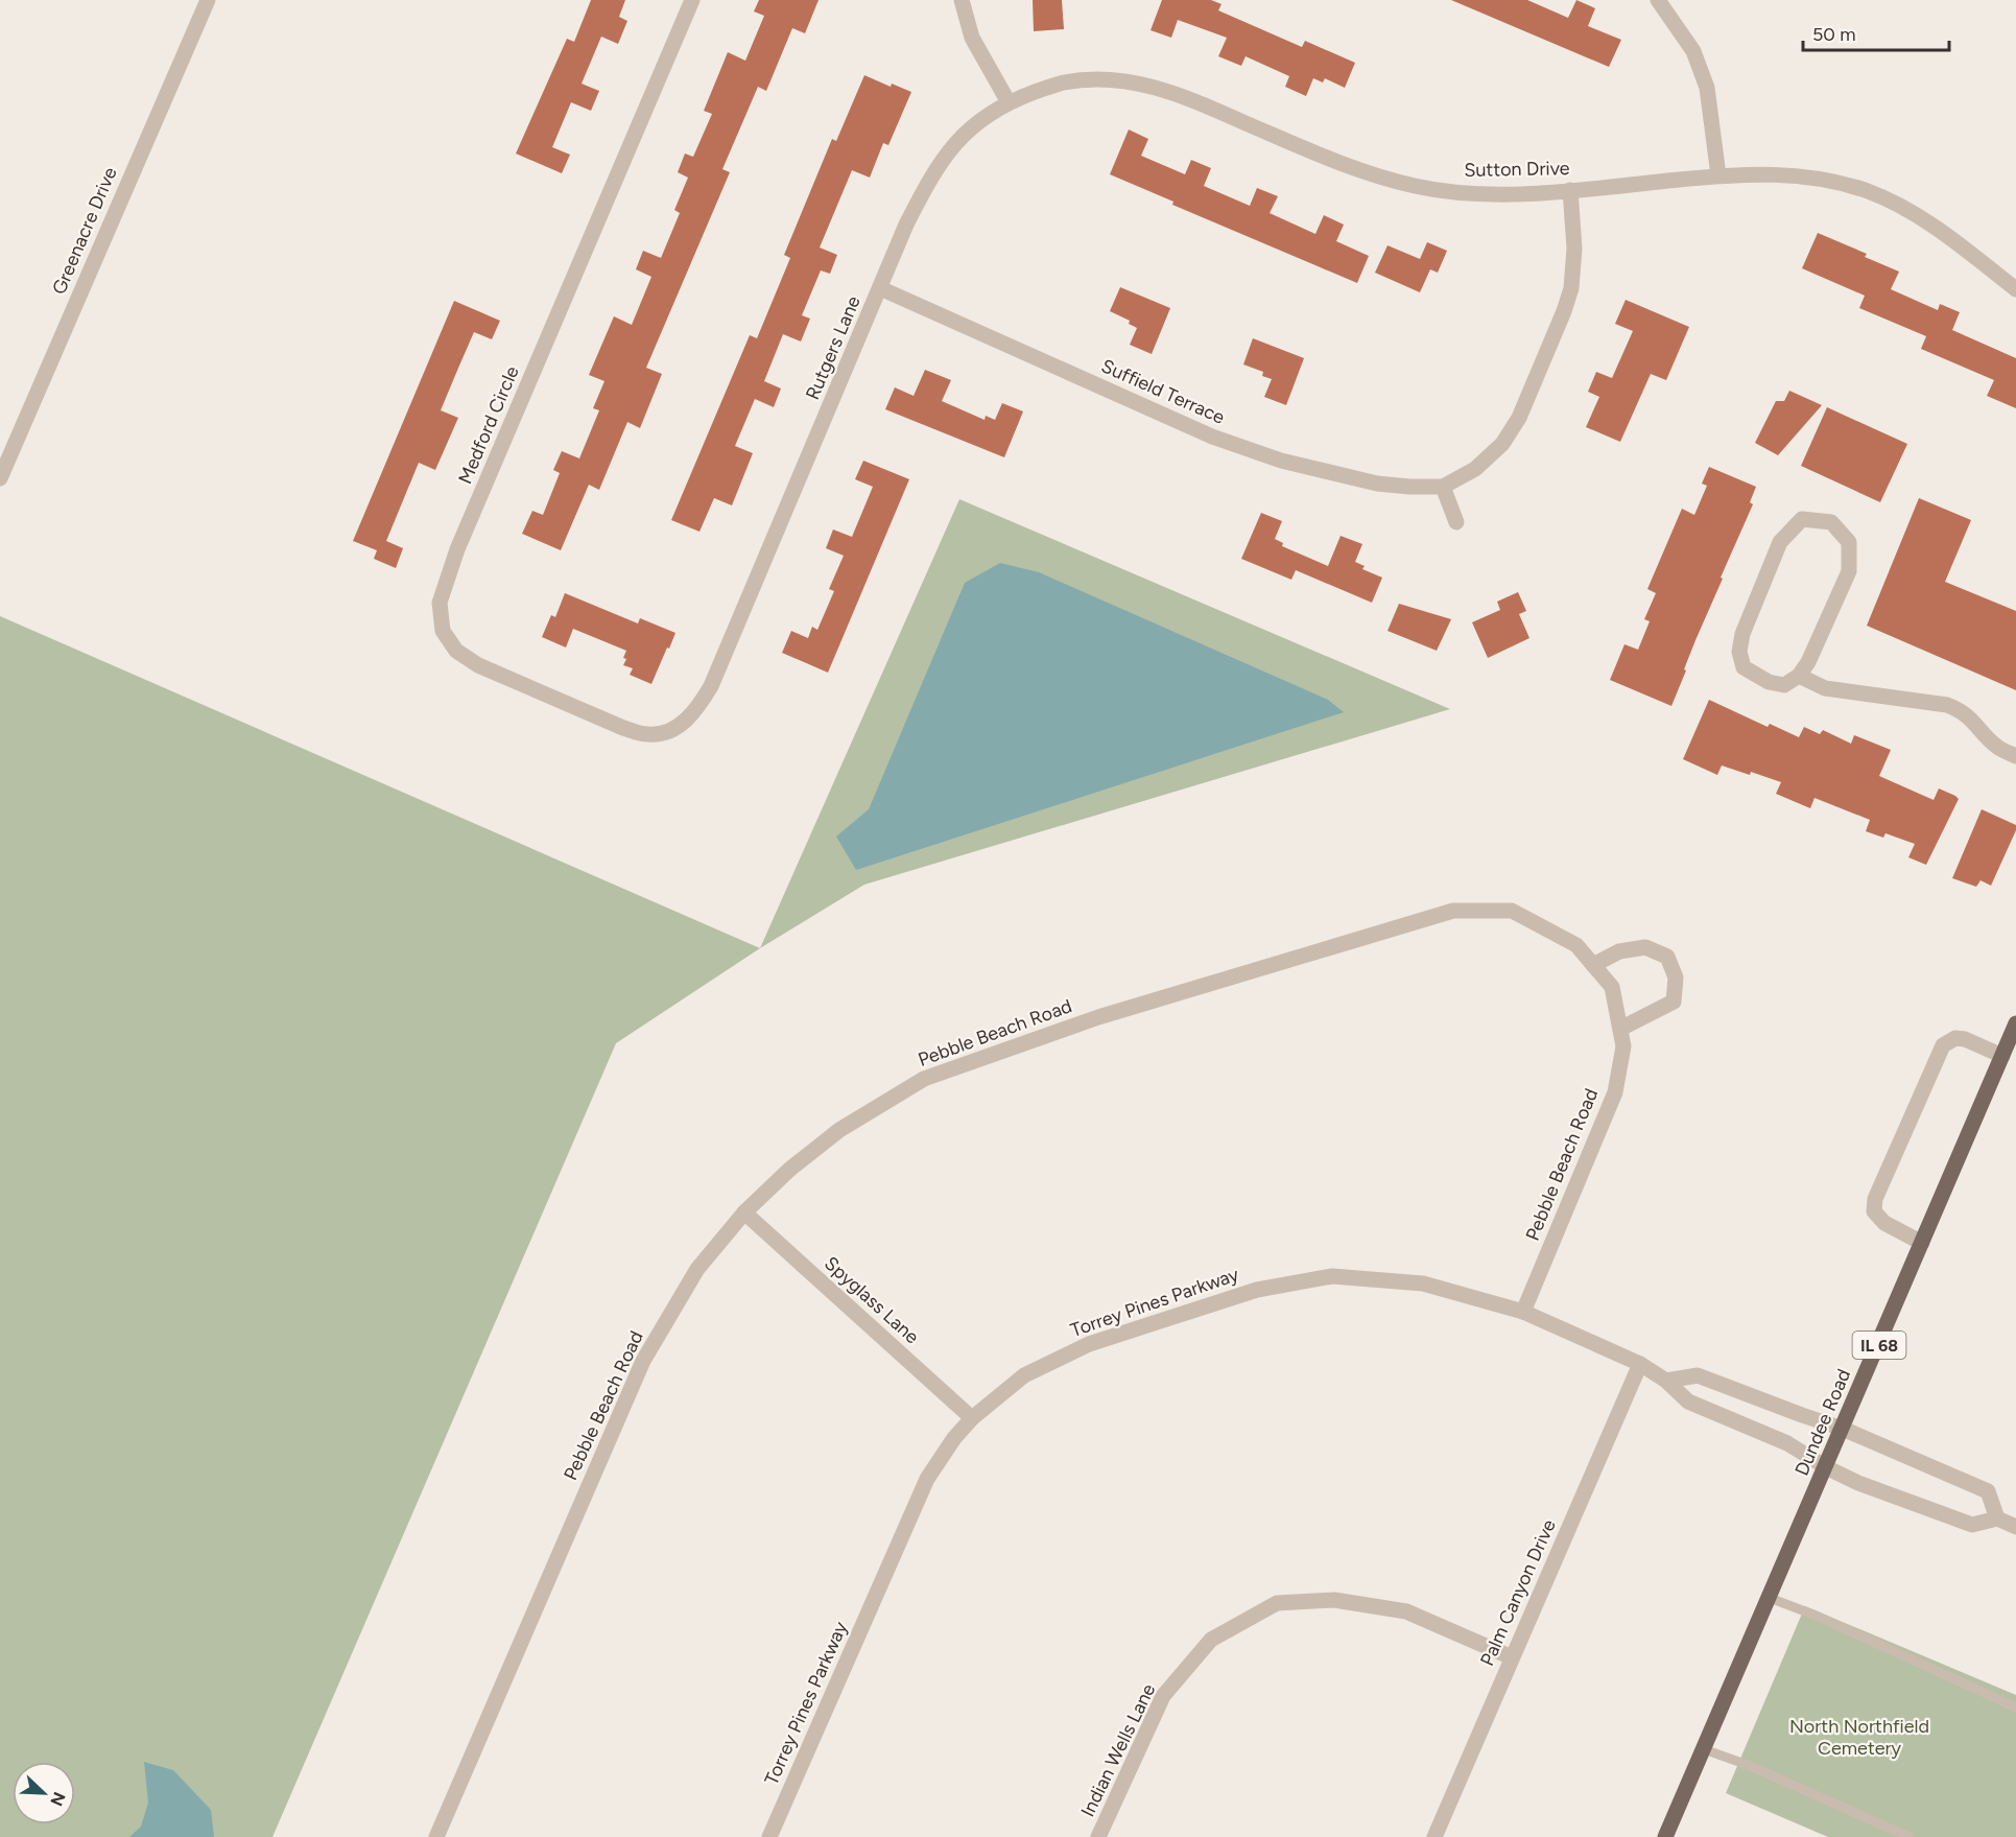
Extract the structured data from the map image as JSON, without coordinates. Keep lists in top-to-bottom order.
{
  "streets": {
    "main road": ["IL 68", "Dundee Road"],
    "street": [
      "Sutton Drive",
      "Greenacre Drive",
      "Rutgers Lane",
      "Suffield Terrace",
      "Medford Circle",
      "Pebble Beach Road",
      "Spyglass Lane",
      "Torrey Pines Parkway",
      "Palm Canyon Drive",
      "Indian Wells Lane"
    ]
  },
  "crossings": [
    ["Sutton Drive", "Rutgers Lane"],
    ["Sutton Drive", "Suffield Terrace"],
    ["Rutgers Lane", "Suffield Terrace"],
    ["Rutgers Lane", "Medford Circle"],
    ["Pebble Beach Road", "Spyglass Lane"],
    ["Pebble Beach Road", "Torrey Pines Parkway"],
    ["Spyglass Lane", "Torrey Pines Parkway"],
    ["Torrey Pines Parkway", "Dundee Road"],
    ["Torrey Pines Parkway", "Palm Canyon Drive"],
    ["Palm Canyon Drive", "Indian Wells Lane"]
  ],
  "parks": ["North Northfield Cemetery"],
  "scale_bar": "50 m",
  "north": "bottom right"
}
